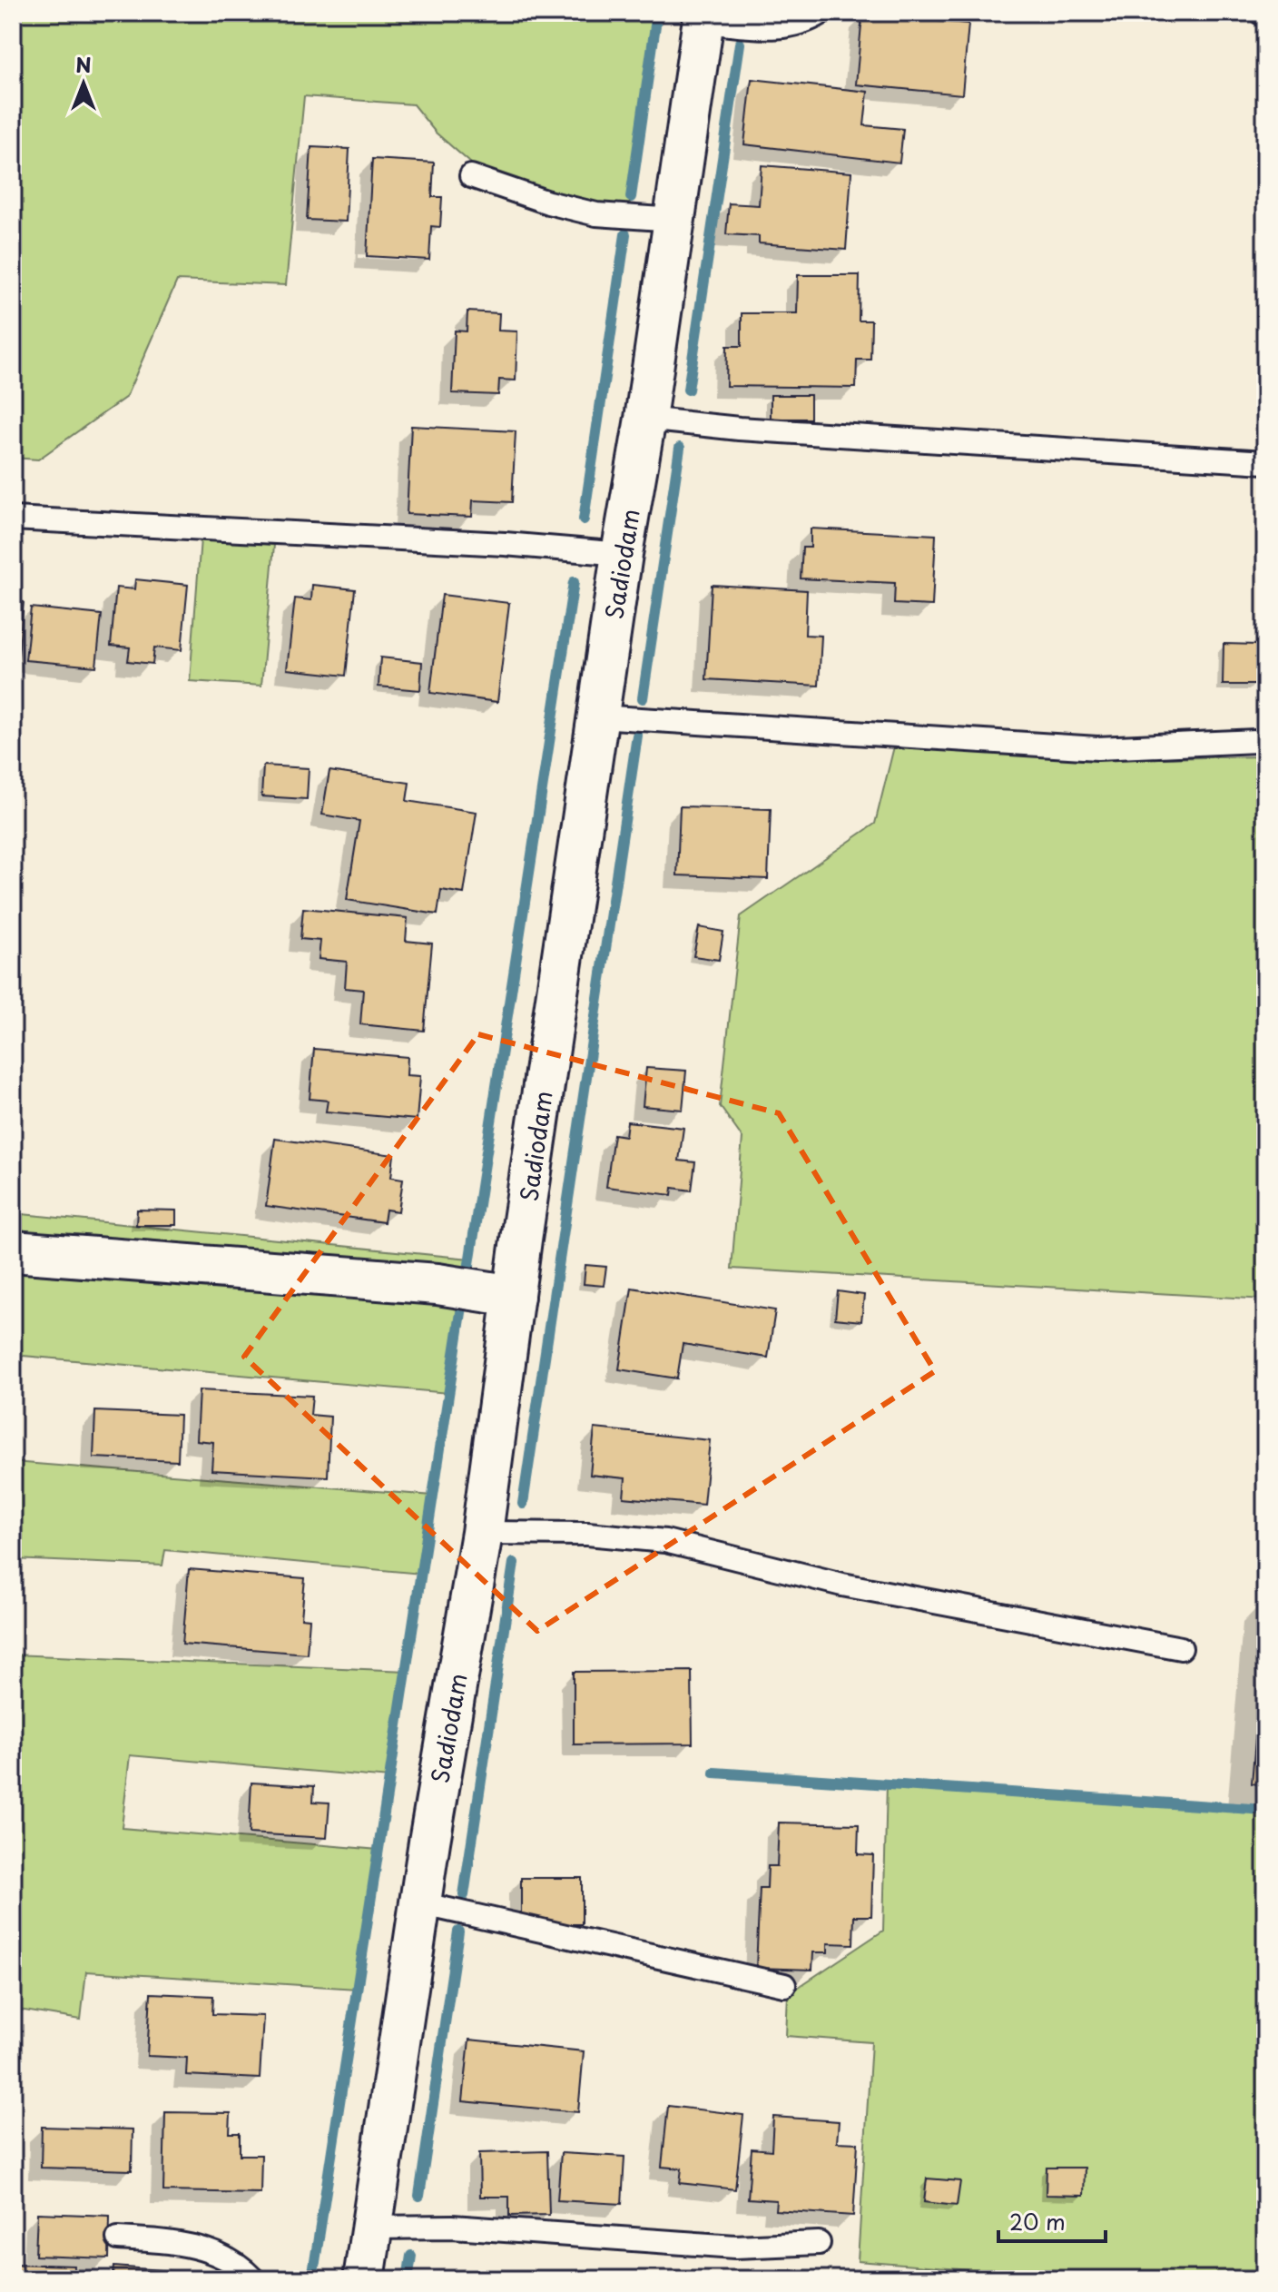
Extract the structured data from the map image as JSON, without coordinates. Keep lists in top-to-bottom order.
{
  "streets": {
    "street": ["Sadiodam"]
  },
  "scale_bar": "20 m",
  "north": "top"
}
